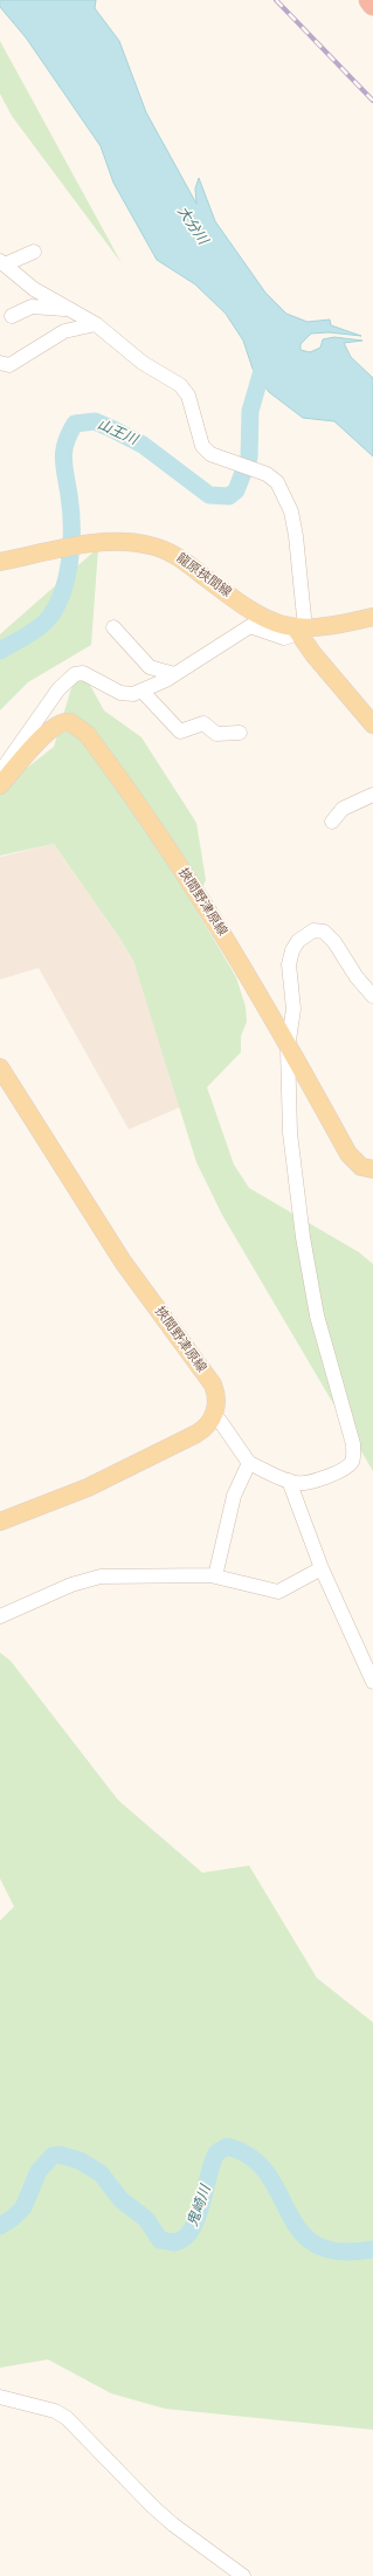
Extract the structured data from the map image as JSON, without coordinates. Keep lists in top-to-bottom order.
{
  "streets": {
    "main road": ["龍原挾間線", "挾間野津原線"]
  },
  "water": ["大分川", "山王川", "鬼崎川"]
}
